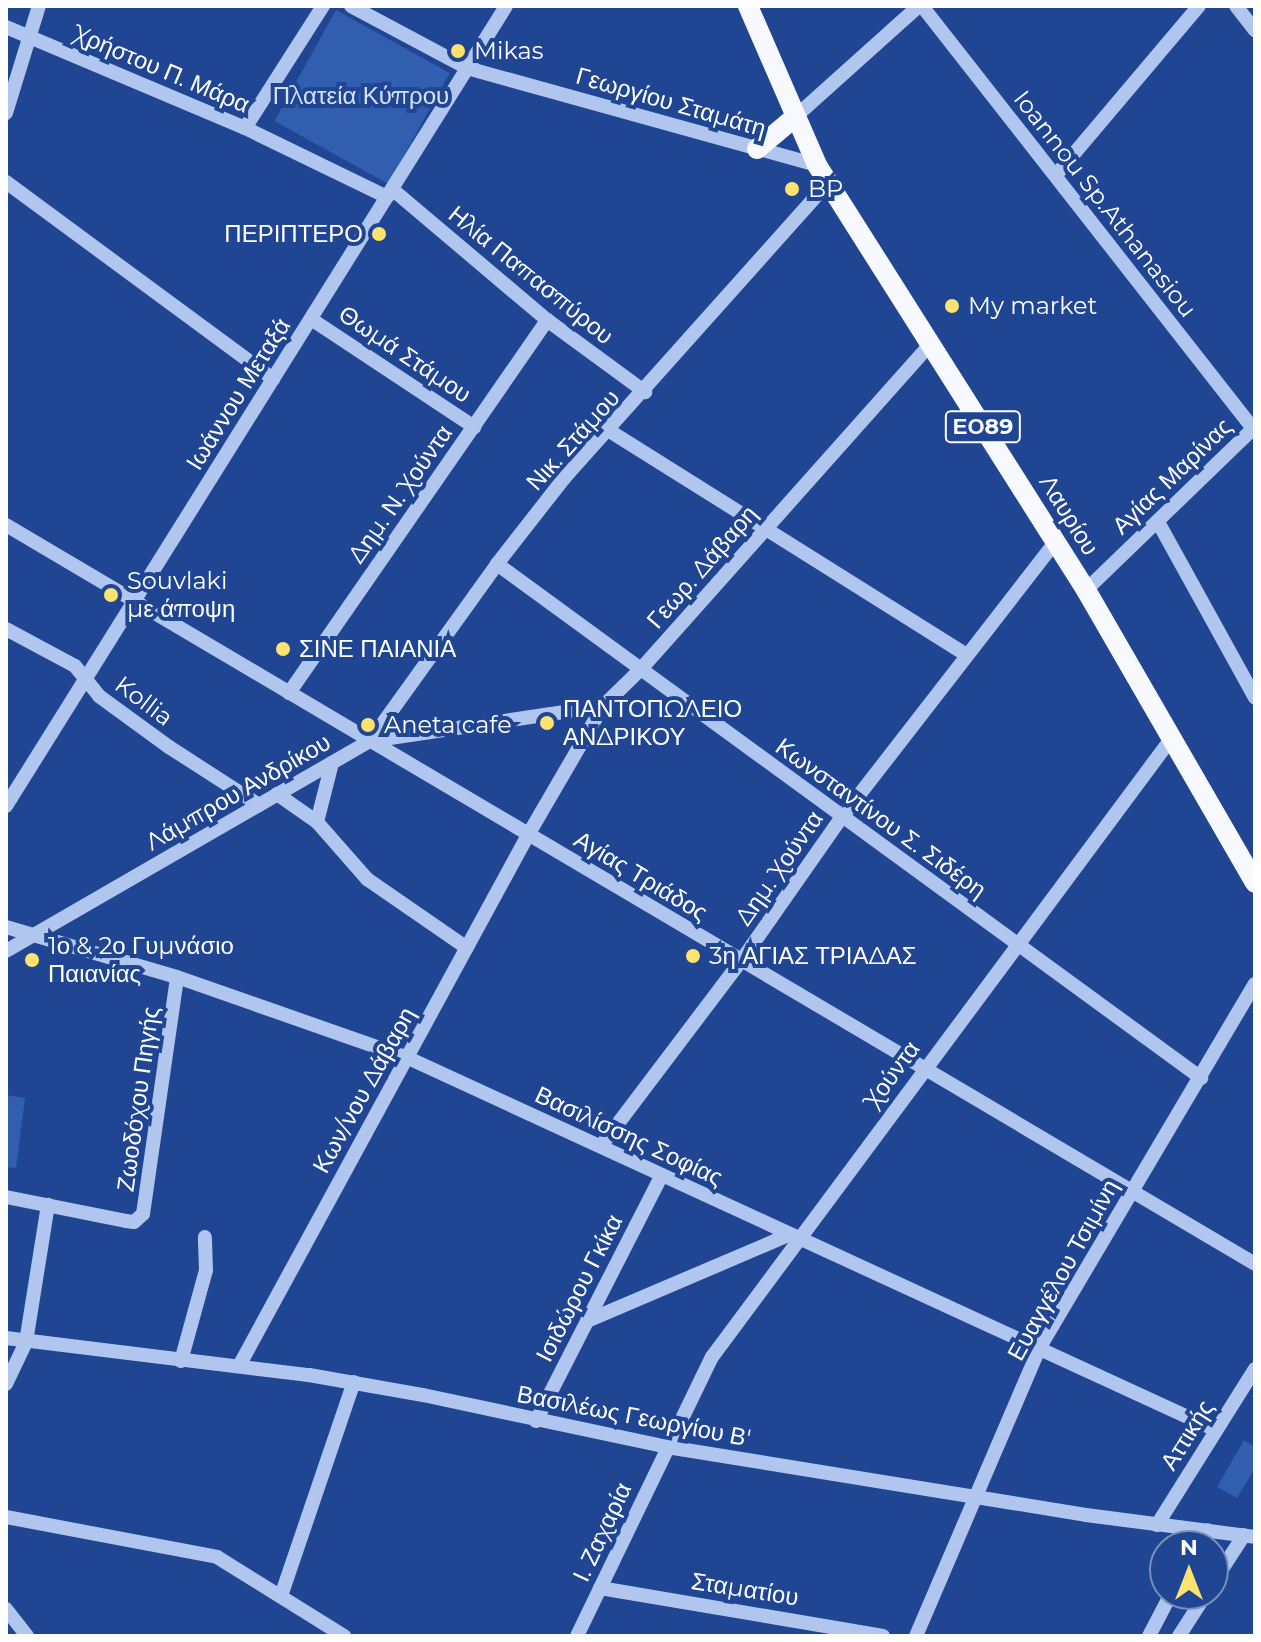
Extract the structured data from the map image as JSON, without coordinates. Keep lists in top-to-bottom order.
{
  "streets": {
    "main road": ["ΕΟ89", "Λαυρίου"],
    "street": [
      "Χρήστου Π. Μάρα",
      "Γεωργίου Σταμάτη",
      "Ioannou Sp.Athanasiou",
      "Ηλία Παπασπύρου",
      "Θωμά Στάμου",
      "Ιωάννου Μεταξά",
      "Νικ. Στάμου",
      "Αγίας Μαρίνας",
      "Δημ. Ν. Χούντα",
      "Γεωρ. Δάβαρη",
      "Kollia",
      "Λάμπρου Ανδρίκου",
      "Κωνσταντίνου Σ. Σιδέρη",
      "Δημ. Χούντα",
      "Αγίας Τριάδος",
      "Χούντα",
      "Κων/νου Δάβαρη",
      "Ζωοδόχου Πηγής",
      "Βασιλίσσης Σοφίας",
      "Ευαγγέλου Τσιμίνη",
      "Ισιδώρου Γκίκα",
      "Βασιλέως Γεωργίου Β'",
      "Αττικής",
      "Ι. Ζαχαρία",
      "Σταματίου"
    ]
  },
  "crossings": [
    ["Χρήστου Π. Μάρα", "Ηλία Παπασπύρου"],
    ["Χρήστου Π. Μάρα", "Ιωάννου Μεταξά"],
    ["Γεωργίου Σταμάτη", "Ιωάννου Μεταξά"],
    ["Γεωργίου Σταμάτη", "Νικ. Στάμου"],
    ["Γεωργίου Σταμάτη", "Λαυρίου"],
    ["Ioannou Sp.Athanasiou", "Αγίας Μαρίνας"],
    ["Ηλία Παπασπύρου", "Ιωάννου Μεταξά"],
    ["Ηλία Παπασπύρου", "Νικ. Στάμου"],
    ["Ηλία Παπασπύρου", "Δημ. Ν. Χούντα"],
    ["Θωμά Στάμου", "Ιωάννου Μεταξά"],
    ["Θωμά Στάμου", "Δημ. Ν. Χούντα"],
    ["Ιωάννου Μεταξά", "Kollia"],
    ["Ιωάννου Μεταξά", "Αγίας Τριάδος"],
    ["Νικ. Στάμου", "Λαυρίου"],
    ["Νικ. Στάμου", "Λάμπρου Ανδρίκου"],
    ["Νικ. Στάμου", "Κωνσταντίνου Σ. Σιδέρη"],
    ["Νικ. Στάμου", "Αγίας Τριάδος"],
    ["Αγίας Μαρίνας", "Λαυρίου"],
    ["Δημ. Ν. Χούντα", "Αγίας Τριάδος"],
    ["Λαυρίου", "Γεωρ. Δάβαρη"],
    ["Λαυρίου", "Δημ. Χούντα"],
    ["Λαυρίου", "Χούντα"],
    ["Γεωρ. Δάβαρη", "Λάμπρου Ανδρίκου"],
    ["Γεωρ. Δάβαρη", "Κωνσταντίνου Σ. Σιδέρη"],
    ["Γεωρ. Δάβαρη", "Αγίας Τριάδος"],
    ["Γεωρ. Δάβαρη", "Κων/νου Δάβαρη"],
    ["Kollia", "Λάμπρου Ανδρίκου"],
    ["Λάμπρου Ανδρίκου", "Αγίας Τριάδος"],
    ["Λάμπρου Ανδρίκου", "Βασιλίσσης Σοφίας"],
    ["Κωνσταντίνου Σ. Σιδέρη", "Δημ. Χούντα"],
    ["Κωνσταντίνου Σ. Σιδέρη", "Χούντα"],
    ["Κωνσταντίνου Σ. Σιδέρη", "Ευαγγέλου Τσιμίνη"],
    ["Δημ. Χούντα", "Αγίας Τριάδος"],
    ["Δημ. Χούντα", "Βασιλίσσης Σοφίας"],
    ["Αγίας Τριάδος", "Χούντα"],
    ["Αγίας Τριάδος", "Κων/νου Δάβαρη"],
    ["Αγίας Τριάδος", "Ευαγγέλου Τσιμίνη"],
    ["Χούντα", "Βασιλίσσης Σοφίας"],
    ["Χούντα", "Βασιλέως Γεωργίου Β'"],
    ["Χούντα", "Ι. Ζαχαρία"],
    ["Κων/νου Δάβαρη", "Βασιλίσσης Σοφίας"],
    ["Κων/νου Δάβαρη", "Βασιλέως Γεωργίου Β'"],
    ["Ζωοδόχου Πηγής", "Βασιλίσσης Σοφίας"],
    ["Βασιλίσσης Σοφίας", "Ευαγγέλου Τσιμίνη"],
    ["Βασιλίσσης Σοφίας", "Ισιδώρου Γκίκα"],
    ["Βασιλίσσης Σοφίας", "Αττικής"],
    ["Ευαγγέλου Τσιμίνη", "Βασιλέως Γεωργίου Β'"],
    ["Ισιδώρου Γκίκα", "Βασιλέως Γεωργίου Β'"],
    ["Βασιλέως Γεωργίου Β'", "Αττικής"],
    ["Βασιλέως Γεωργίου Β'", "Ι. Ζαχαρία"],
    ["Ι. Ζαχαρία", "Σταματίου"]
  ],
  "parks": ["Πλατεία Κύπρου"],
  "places": [
    "Mikas",
    "BP",
    "ΠΕΡΙΠΤΕΡΟ",
    "My market",
    "Souvlaki με άποψη",
    "ΣΙΝΕ ΠΑΙΑΝΙΑ",
    "ΠΑΝΤΟΠΩΛΕΙΟ ΑΝΔΡΙΚΟΥ",
    "Aneta cafe",
    "3η ΑΓΙΑΣ ΤΡΙΑΔΑΣ",
    "1ο & 2ο Γυμνάσιο Παιανίας"
  ],
  "north": "top"
}
